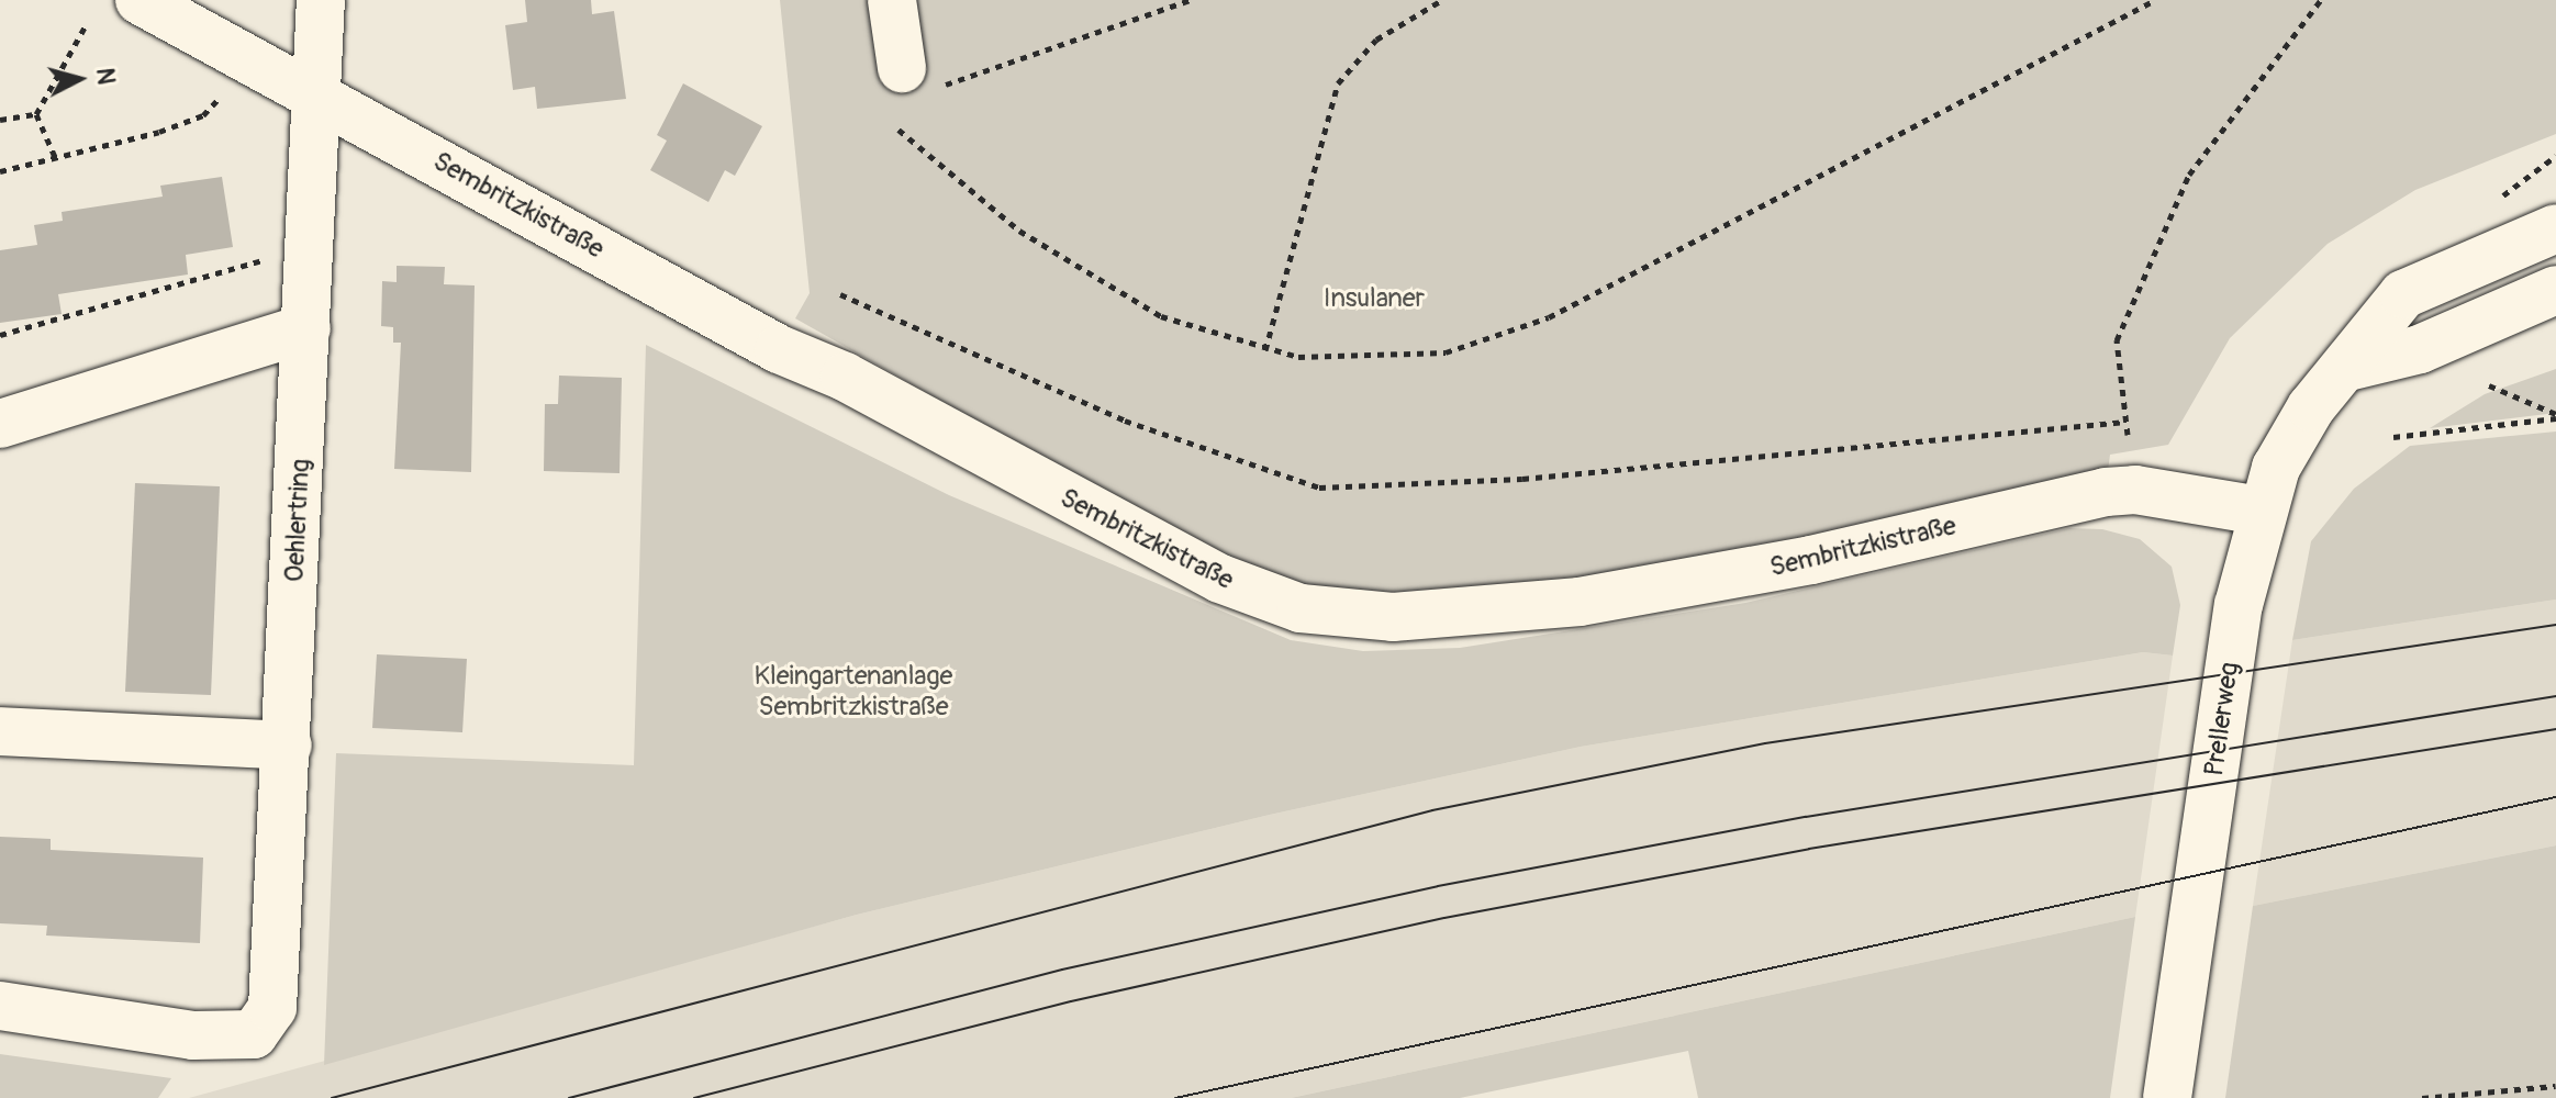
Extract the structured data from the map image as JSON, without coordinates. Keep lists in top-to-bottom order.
{
  "streets": {
    "street": ["Sembritzkistraße", "Oehlertring", "Prellerweg"]
  },
  "crossings": [
    ["Sembritzkistraße", "Oehlertring"],
    ["Sembritzkistraße", "Prellerweg"]
  ],
  "parks": ["Insulaner", "Kleingartenanlage Sembritzkistraße"],
  "north": "right"
}
